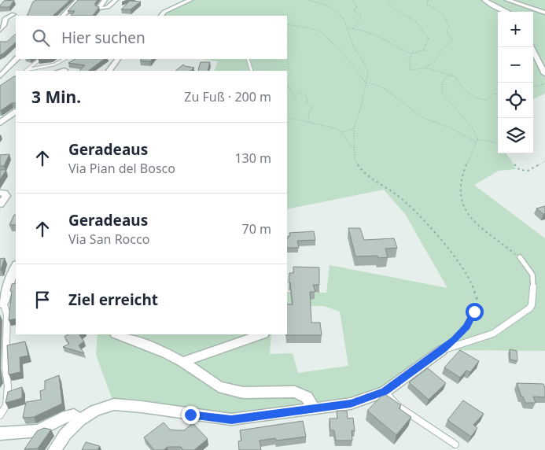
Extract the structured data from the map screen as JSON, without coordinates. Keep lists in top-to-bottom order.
{
  "page": {
    "map_buttons": ["+", "−"],
    "search": "Hier suchen",
    "heading": ["3 Min.", "Zu Fuß · 200 m"],
    "list": [
      ["Geradeaus", "Via Pian del Bosco", "130 m"],
      ["Geradeaus", "Via San Rocco", "70 m"],
      "Ziel erreicht"
    ]
  }
}
